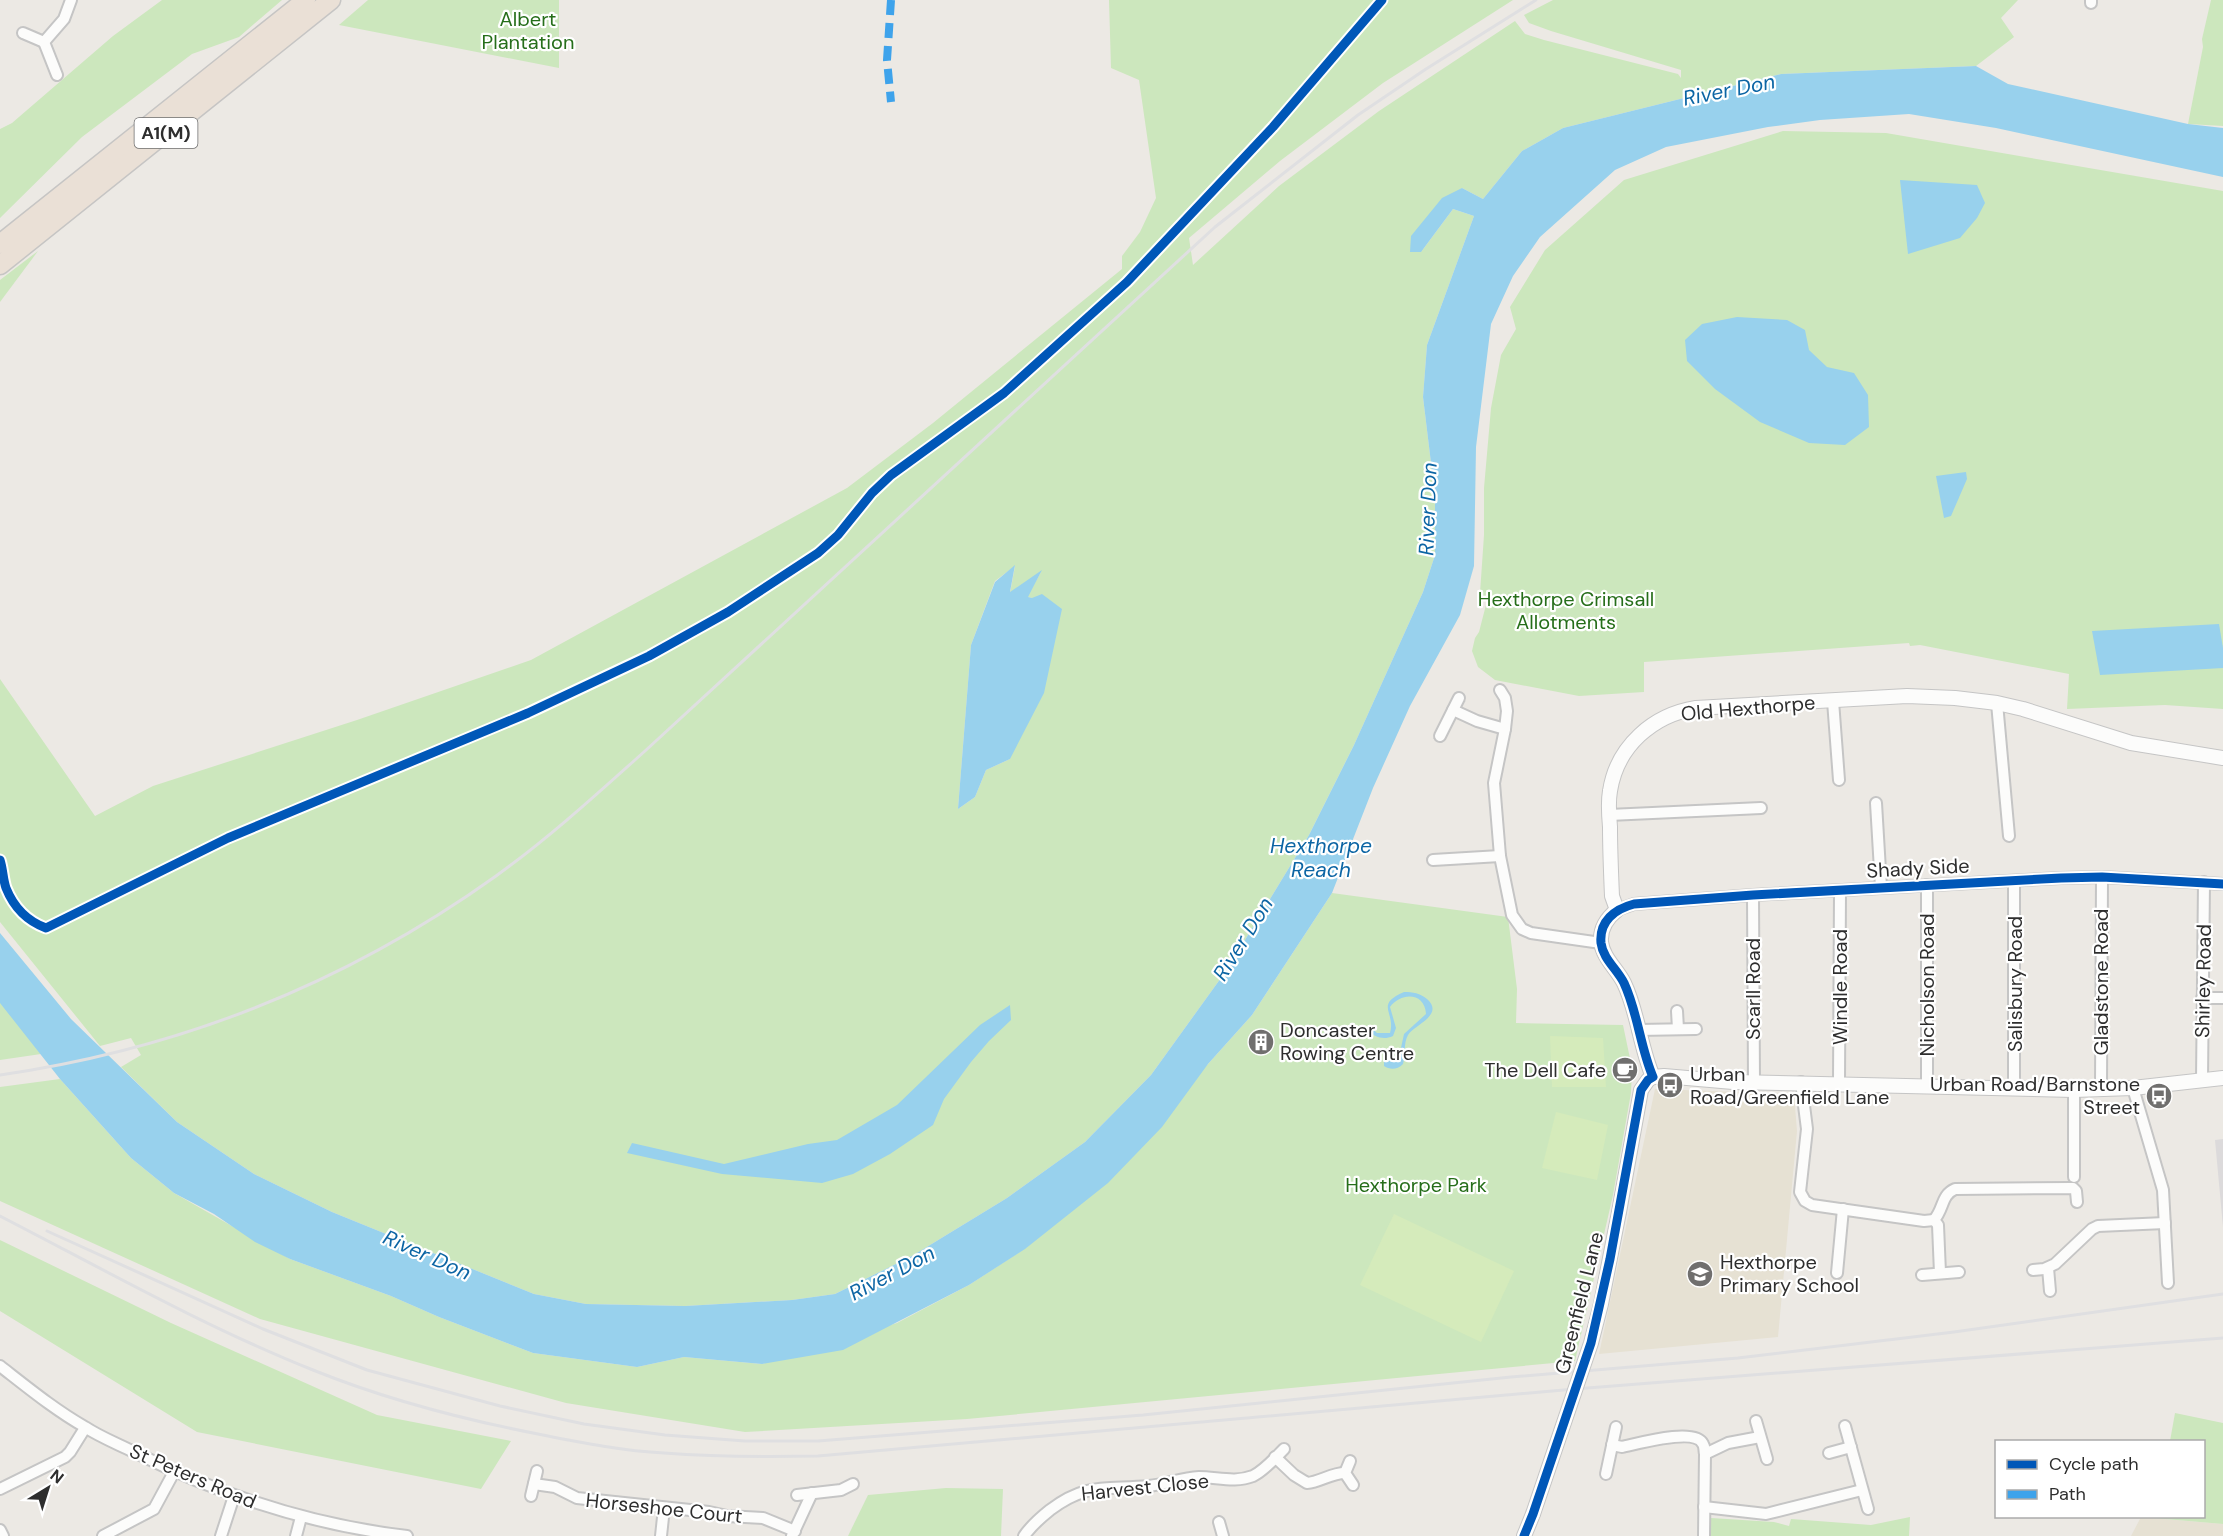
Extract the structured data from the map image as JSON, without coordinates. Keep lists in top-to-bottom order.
{
  "streets": {
    "highway": ["A1(M)"],
    "street": [
      "Old Hexthorpe",
      "Shady Side",
      "Shirley Road",
      "Gladstone Road",
      "Salisbury Road",
      "Nicholson Road",
      "Windle Road",
      "Scarll Road",
      "Greenfield Lane",
      "St Peters Road",
      "Harvest Close",
      "Horseshoe Court"
    ]
  },
  "crossings": [
    ["Old Hexthorpe", "Shady Side"],
    ["Shady Side", "Shirley Road"],
    ["Shady Side", "Gladstone Road"],
    ["Shady Side", "Salisbury Road"],
    ["Shady Side", "Nicholson Road"],
    ["Shady Side", "Windle Road"],
    ["Shady Side", "Scarll Road"]
  ],
  "water": ["River Don", "Hexthorpe Reach"],
  "parks": ["Albert Plantation", "Hexthorpe Crimsall Allotments", "Hexthorpe Park"],
  "places": {
    "building": ["Doncaster Rowing Centre"],
    "cafe": ["The Dell Cafe"],
    "bus stop": ["Urban Road/Greenfield Lane", "Urban Road/Barnstone Street"],
    "school or university": ["Hexthorpe Primary School"]
  },
  "legend": ["Cycle path", "Path"],
  "north": "top right"
}
